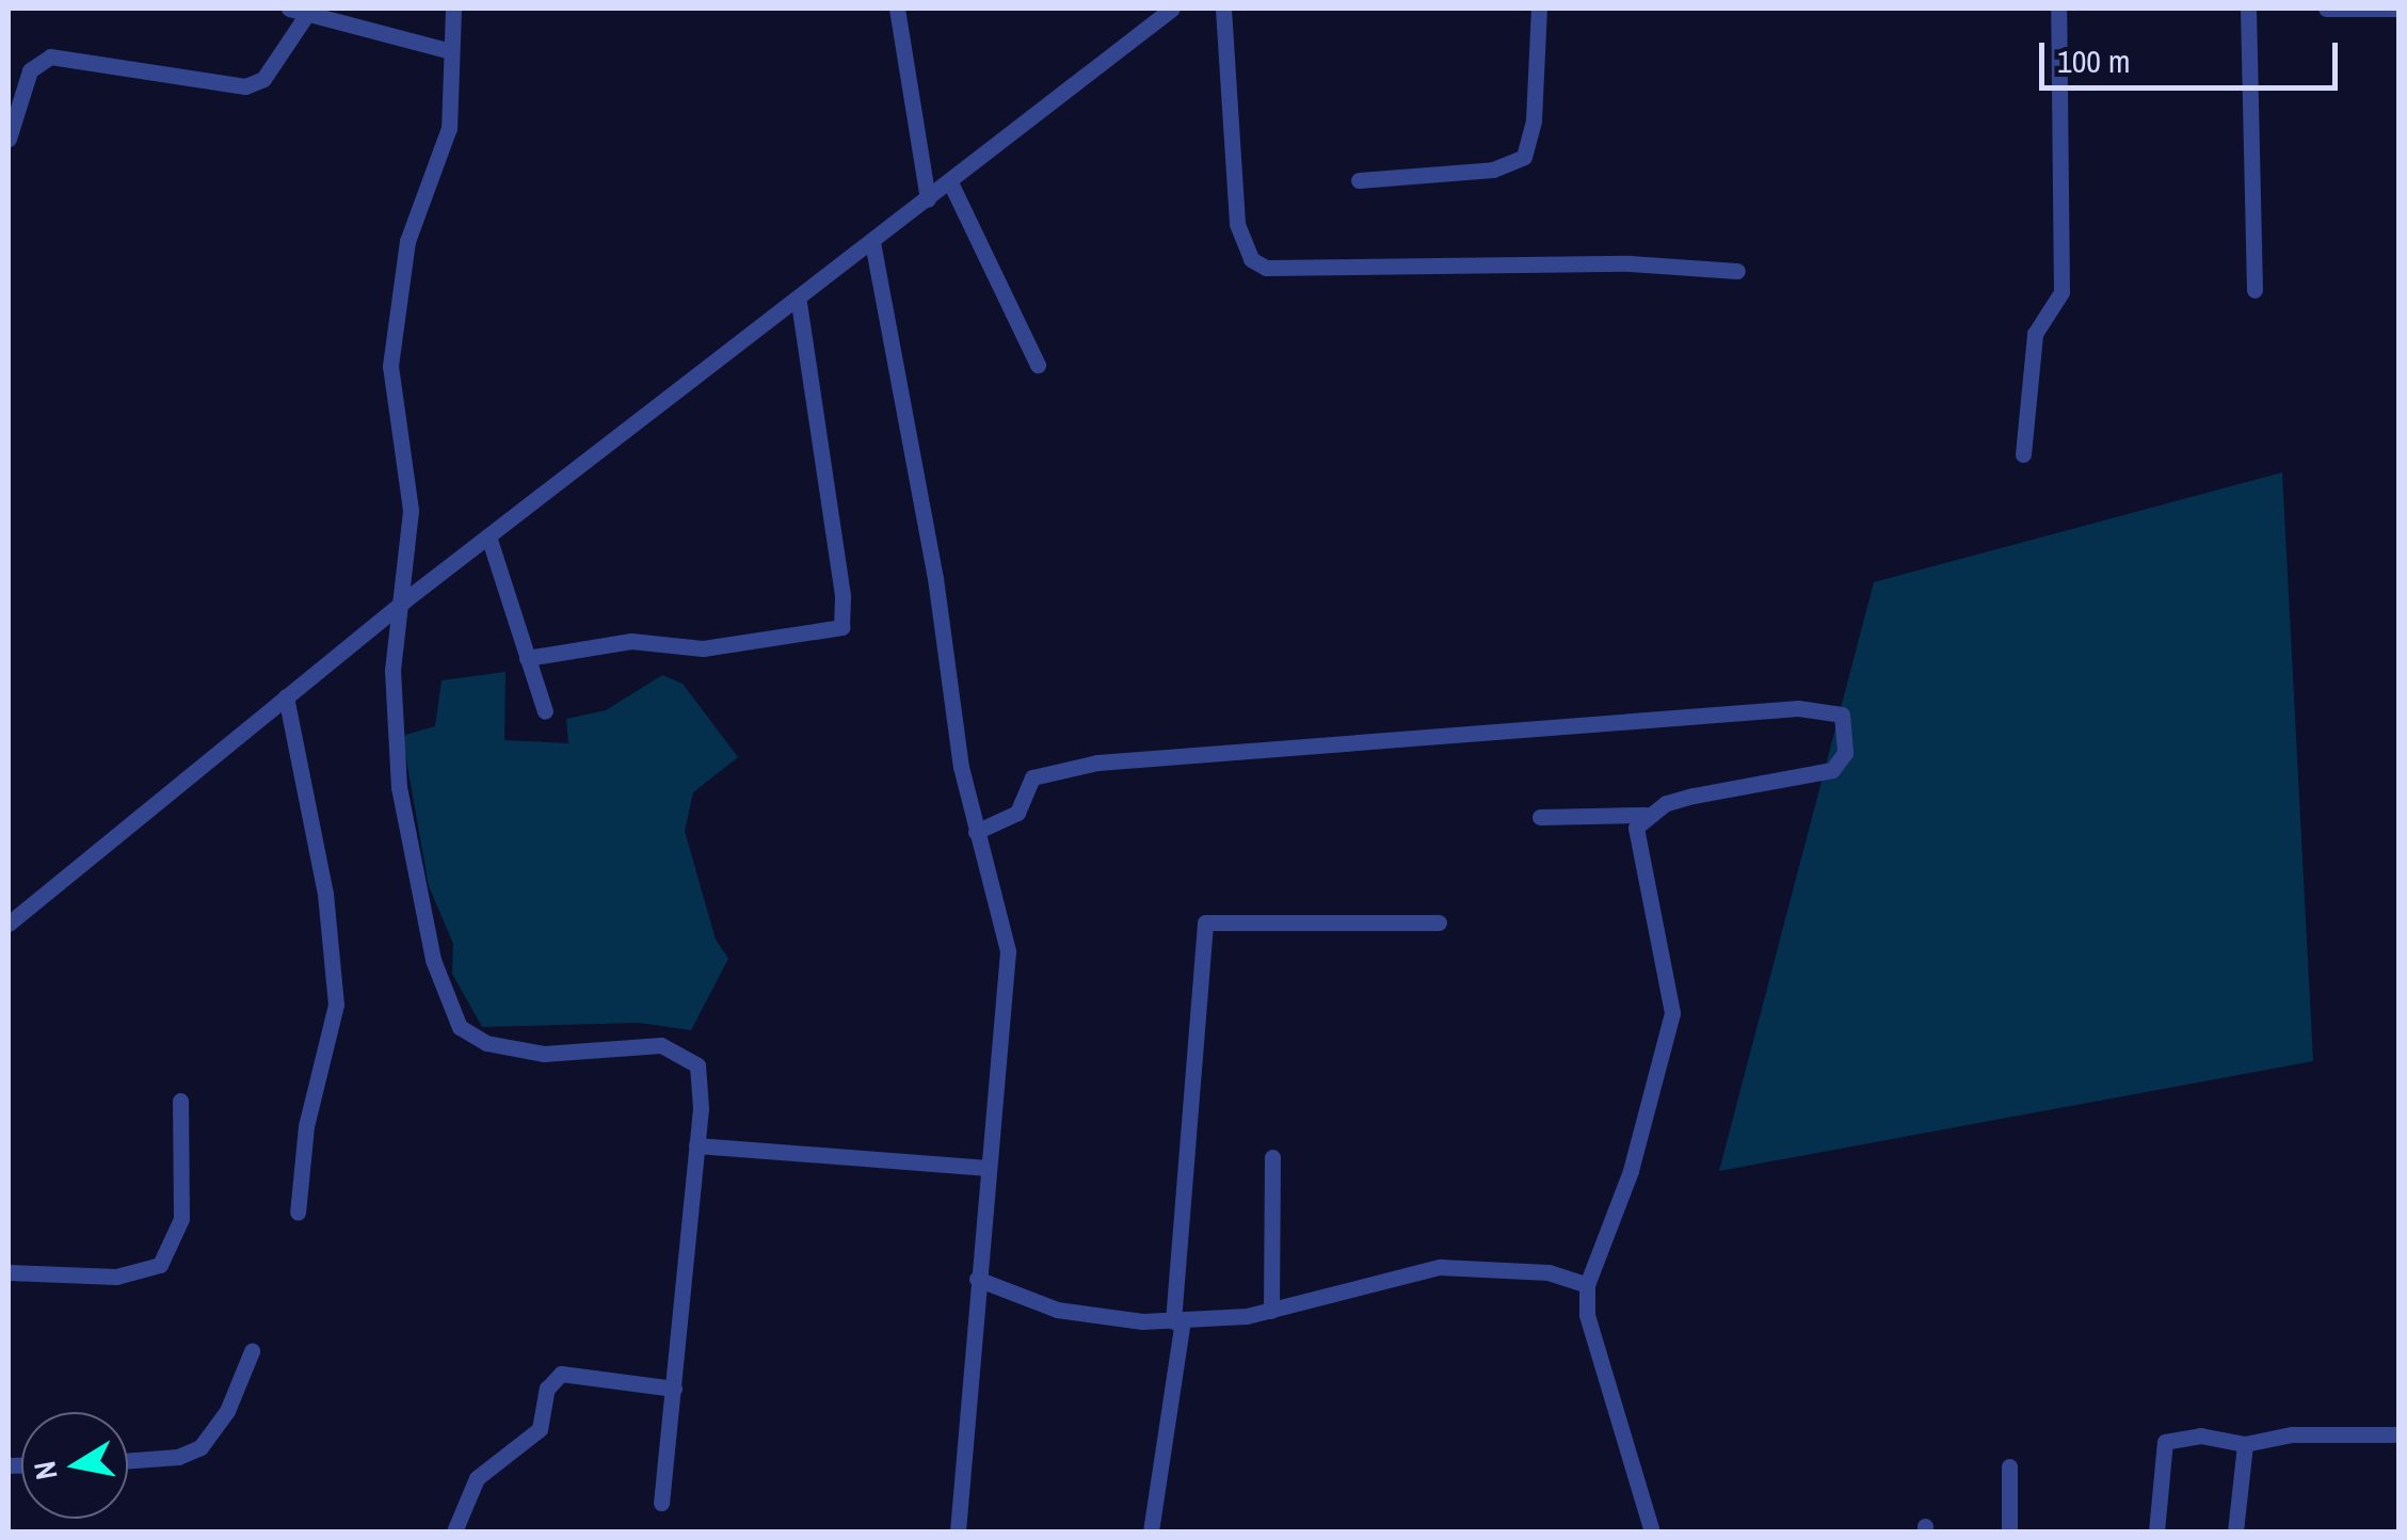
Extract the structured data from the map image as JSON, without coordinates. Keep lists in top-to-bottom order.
{
  "scale_bar": "100 m",
  "north": "left"
}
